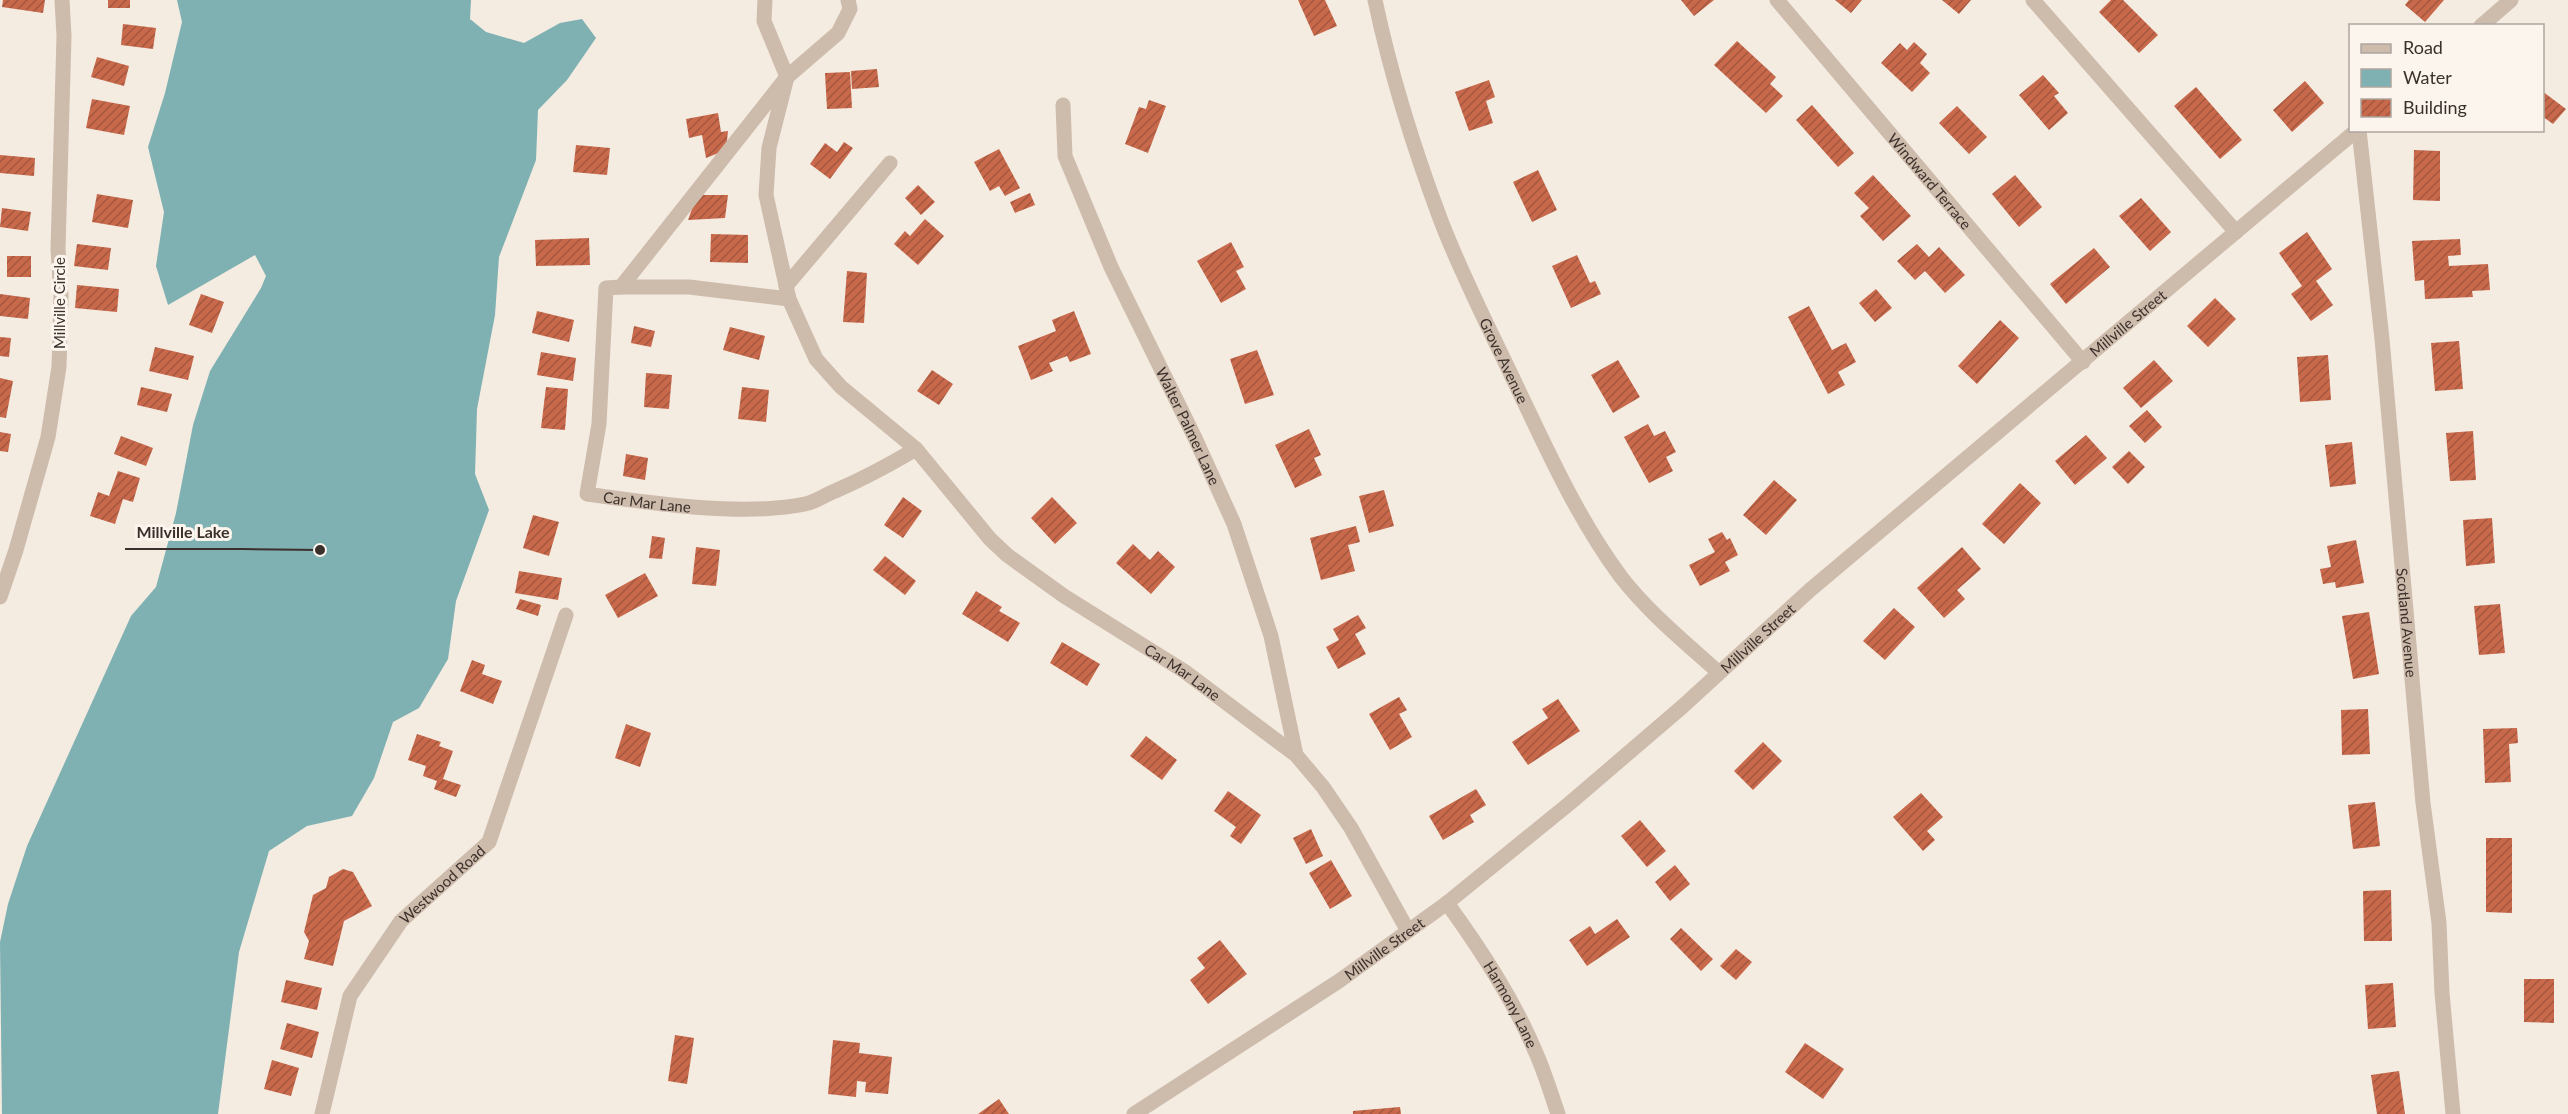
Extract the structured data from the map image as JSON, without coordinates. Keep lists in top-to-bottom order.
{
  "streets": {
    "street": [
      "Windward Terrace",
      "Millville Circle",
      "Millville Street",
      "Grove Avenue",
      "Walter Palmer Lane",
      "Car Mar Lane",
      "Scotland Avenue",
      "Westwood Road",
      "Harmony Lane"
    ]
  },
  "crossings": [
    ["Windward Terrace", "Millville Street"],
    ["Millville Street", "Grove Avenue"],
    ["Millville Street", "Car Mar Lane"],
    ["Millville Street", "Harmony Lane"],
    ["Walter Palmer Lane", "Car Mar Lane"]
  ],
  "places": ["Millville Lake"],
  "legend": ["Road", "Water", "Building"]
}
